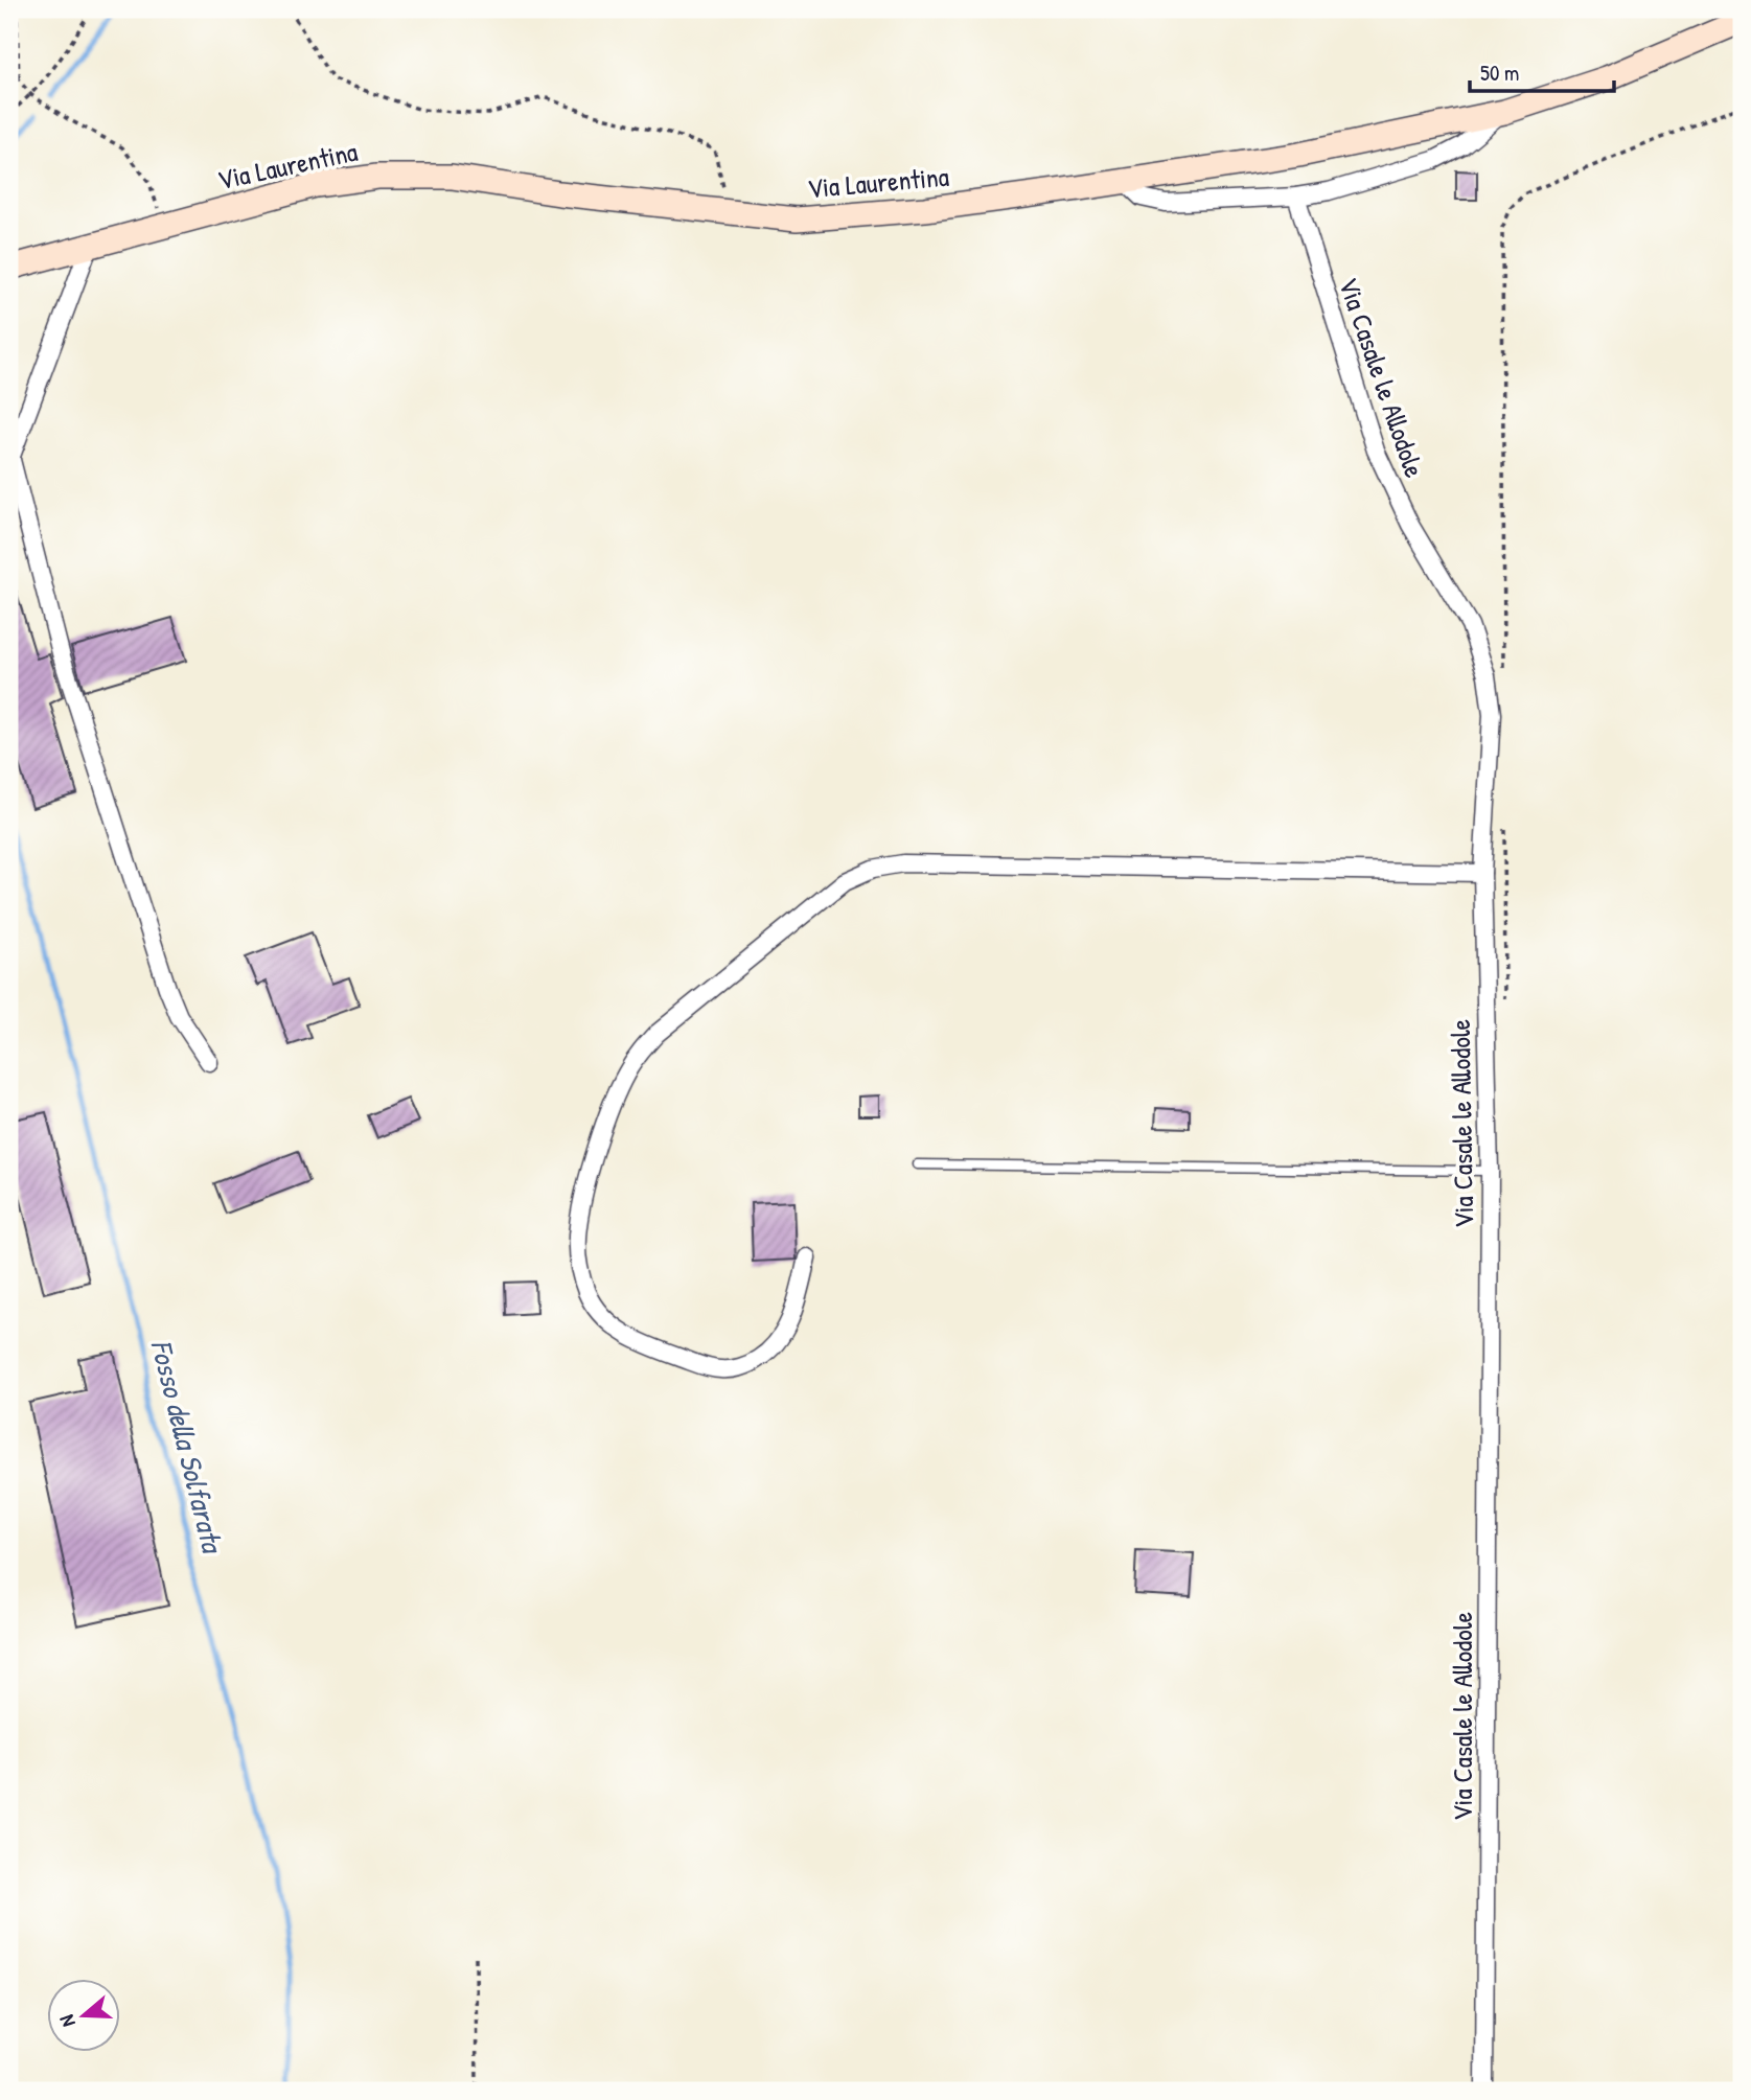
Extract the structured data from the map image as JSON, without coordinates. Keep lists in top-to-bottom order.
{
  "streets": {
    "main road": ["Via Laurentina"],
    "street": ["Via Casale le Allodole"]
  },
  "water": ["Fosso della Solfarata"],
  "scale_bar": "50 m",
  "north": "left"
}
